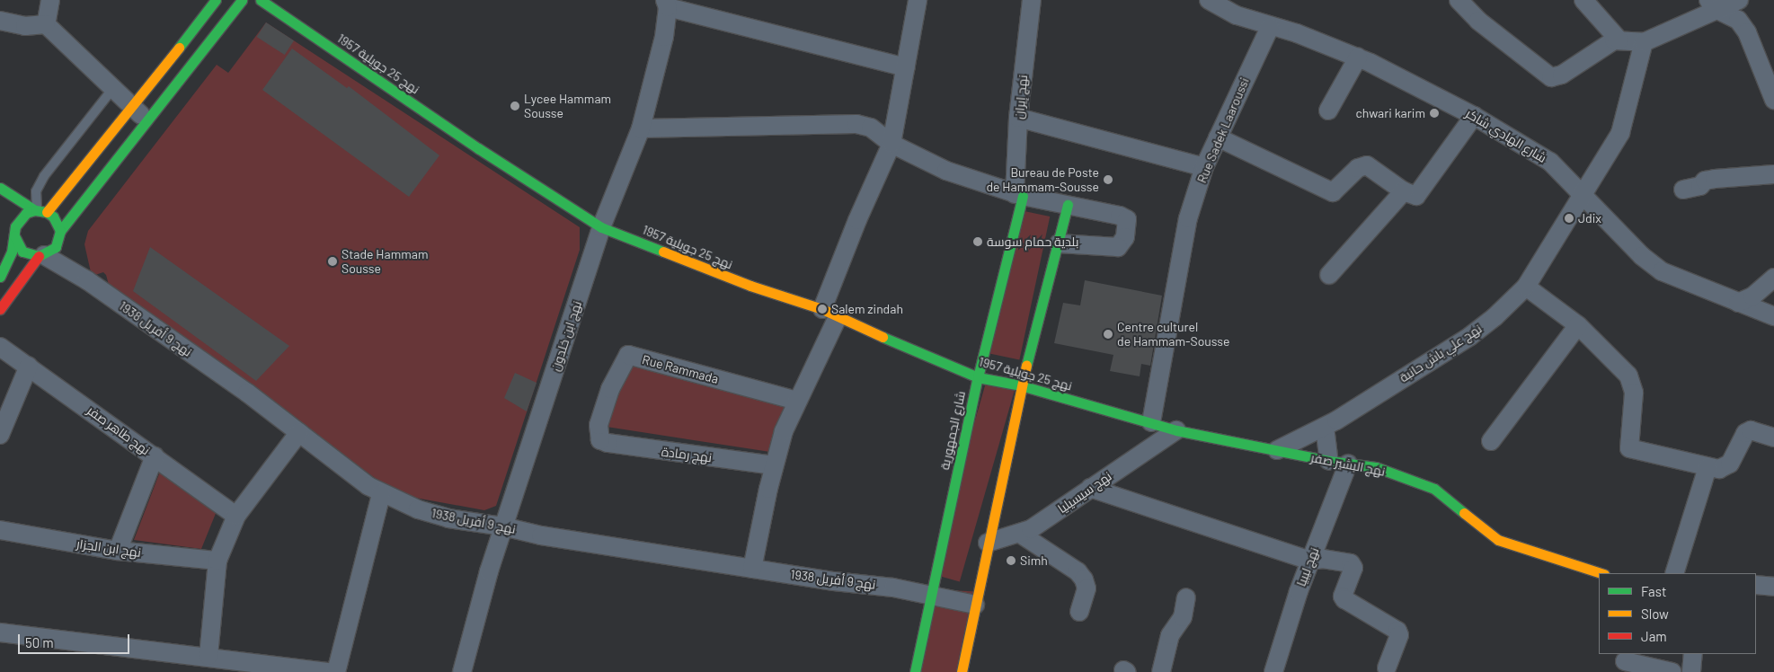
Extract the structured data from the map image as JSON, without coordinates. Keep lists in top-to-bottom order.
{
  "streets": {
    "street": [
      "نهج 25 جويلية 1957",
      "نهج إيران",
      "Rue Sadek Laaroussi",
      "شارع الهادي شاكر",
      "نهج 9 أفريل 1938",
      "نهج ابن خلدون",
      "نهج علي باش حانبة",
      "Rue Rammada",
      "نهج طاهر صفر",
      "شارع الجمهورية",
      "نهج رمادة",
      "نهج البشير صفر",
      "نهج سيسيليا",
      "نهج ابن الجزار",
      "نهج ليبيا"
    ]
  },
  "crossings": [
    ["نهج 25 جويلية 1957", "Rue Sadek Laaroussi"],
    ["نهج 25 جويلية 1957", "نهج ابن خلدون"],
    ["نهج 25 جويلية 1957", "شارع الجمهورية"],
    ["نهج 25 جويلية 1957", "نهج البشير صفر"],
    ["نهج إيران", "شارع الجمهورية"],
    ["Rue Sadek Laaroussi", "شارع الهادي شاكر"],
    ["Rue Sadek Laaroussi", "نهج البشير صفر"],
    ["شارع الهادي شاكر", "نهج علي باش حانبة"],
    ["نهج 9 أفريل 1938", "نهج ابن خلدون"],
    ["نهج 9 أفريل 1938", "شارع الجمهورية"],
    ["نهج علي باش حانبة", "نهج البشير صفر"],
    ["Rue Rammada", "نهج رمادة"],
    ["نهج البشير صفر", "نهج سيسيليا"],
    ["نهج البشير صفر", "نهج ليبيا"]
  ],
  "places": [
    "Lycee Hammam Sousse",
    "chwari karim",
    "Bureau de Poste de Hammam-Sousse",
    "Jdix",
    "بلدية حمام سوسة",
    "Stade Hammam Sousse",
    "Salem zindah",
    "Centre culturel de Hammam-Sousse",
    "Simh"
  ],
  "legend": ["Fast", "Slow", "Jam"],
  "scale_bar": "50 m"
}
